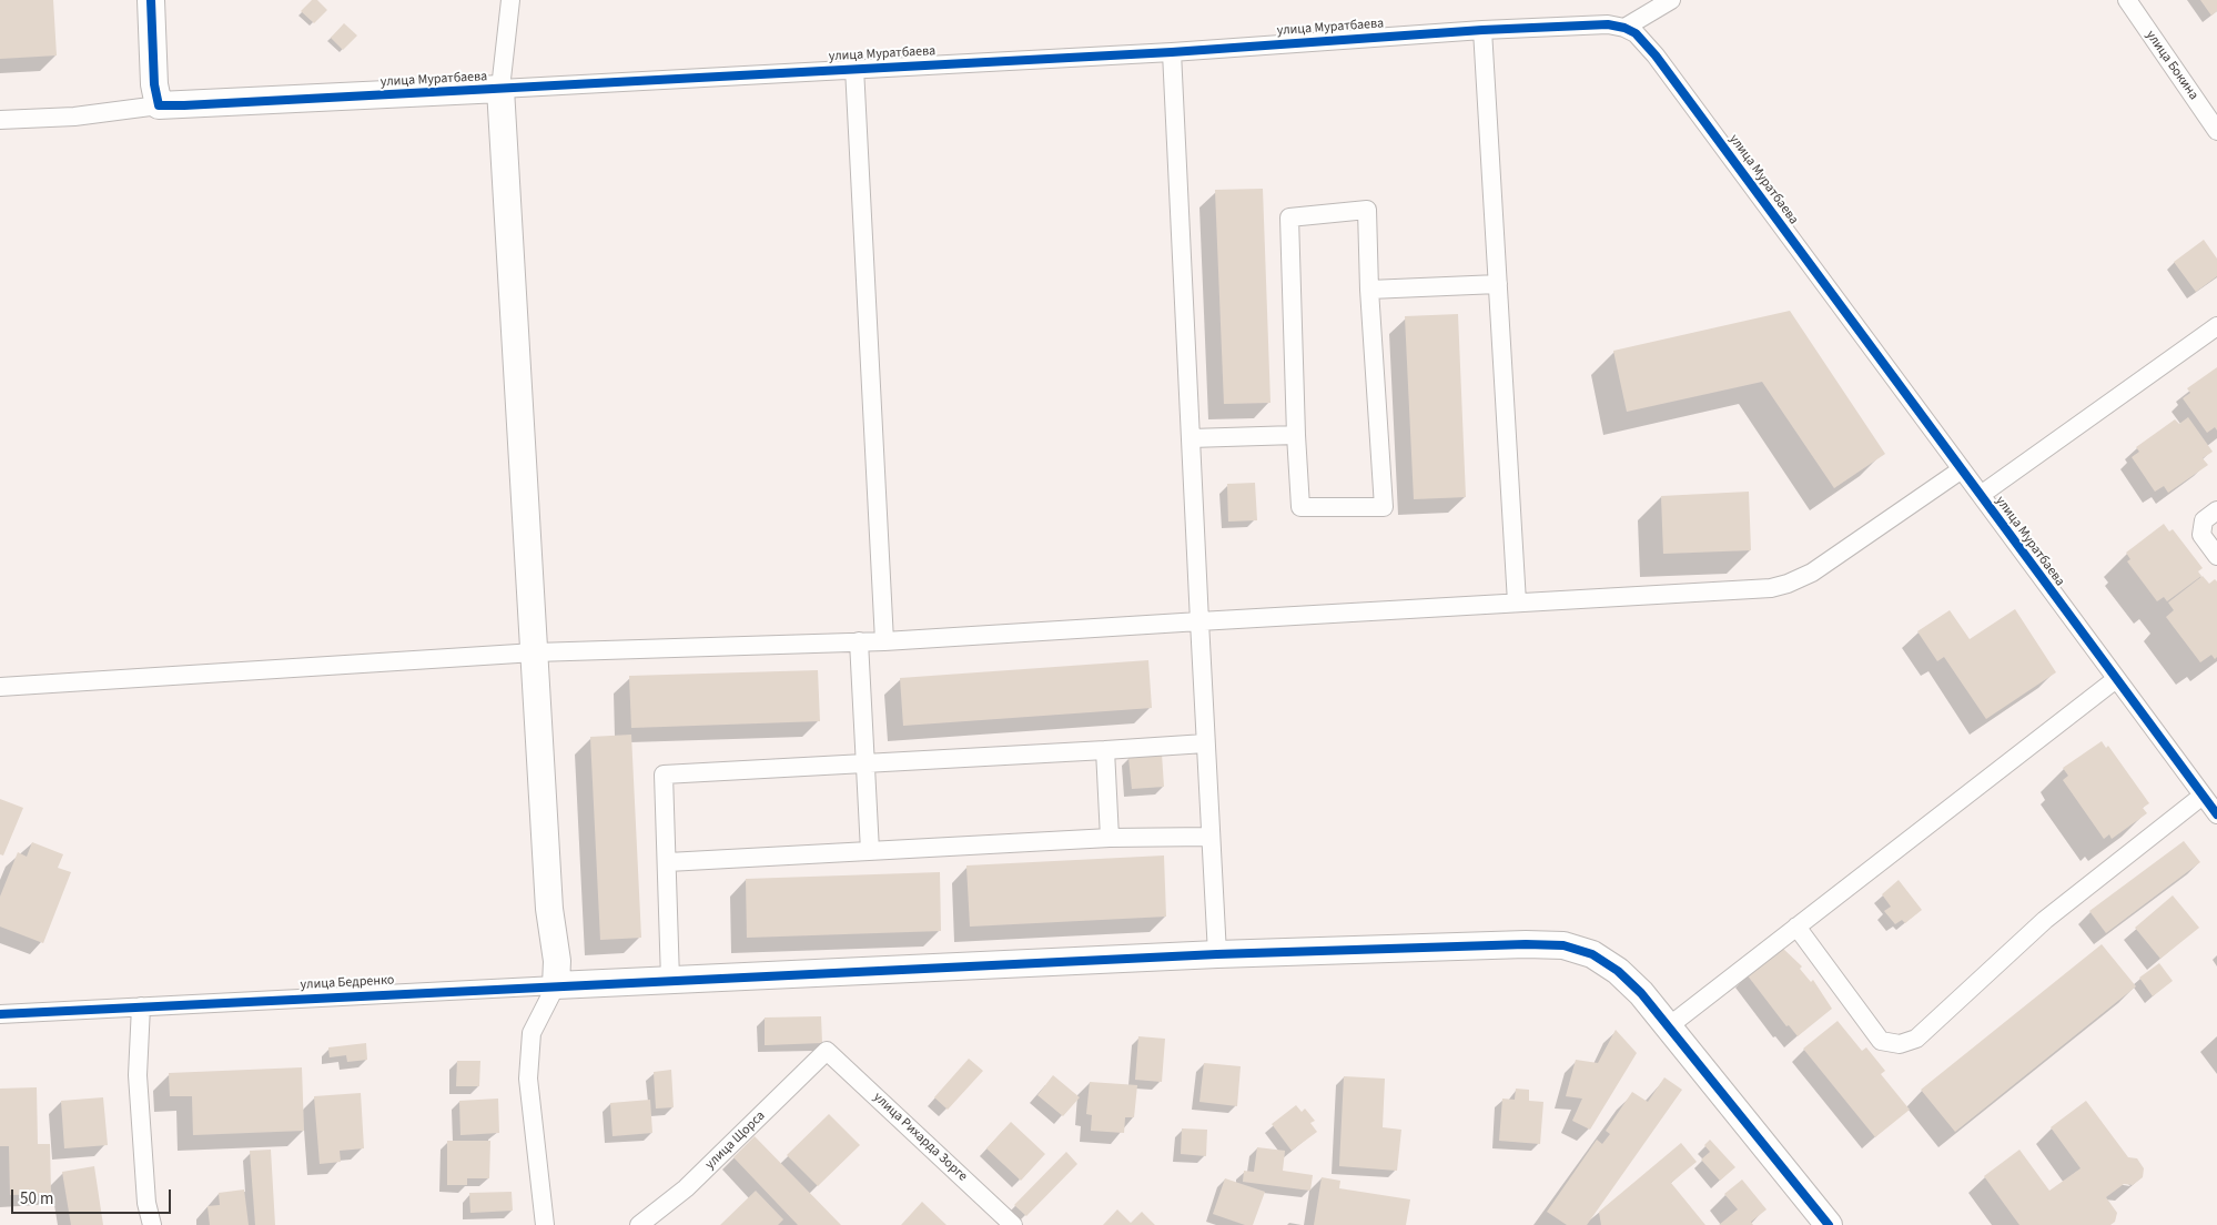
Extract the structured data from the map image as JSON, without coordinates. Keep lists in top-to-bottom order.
{
  "streets": {
    "street": [
      "улица Муратбаева",
      "улица Бокина",
      "улица Бедренко",
      "улица Рихарда Зорге",
      "улица Щорса"
    ]
  },
  "crossings": [
    ["улица Рихарда Зорге", "улица Щорса"]
  ],
  "scale_bar": "50 m"
}
